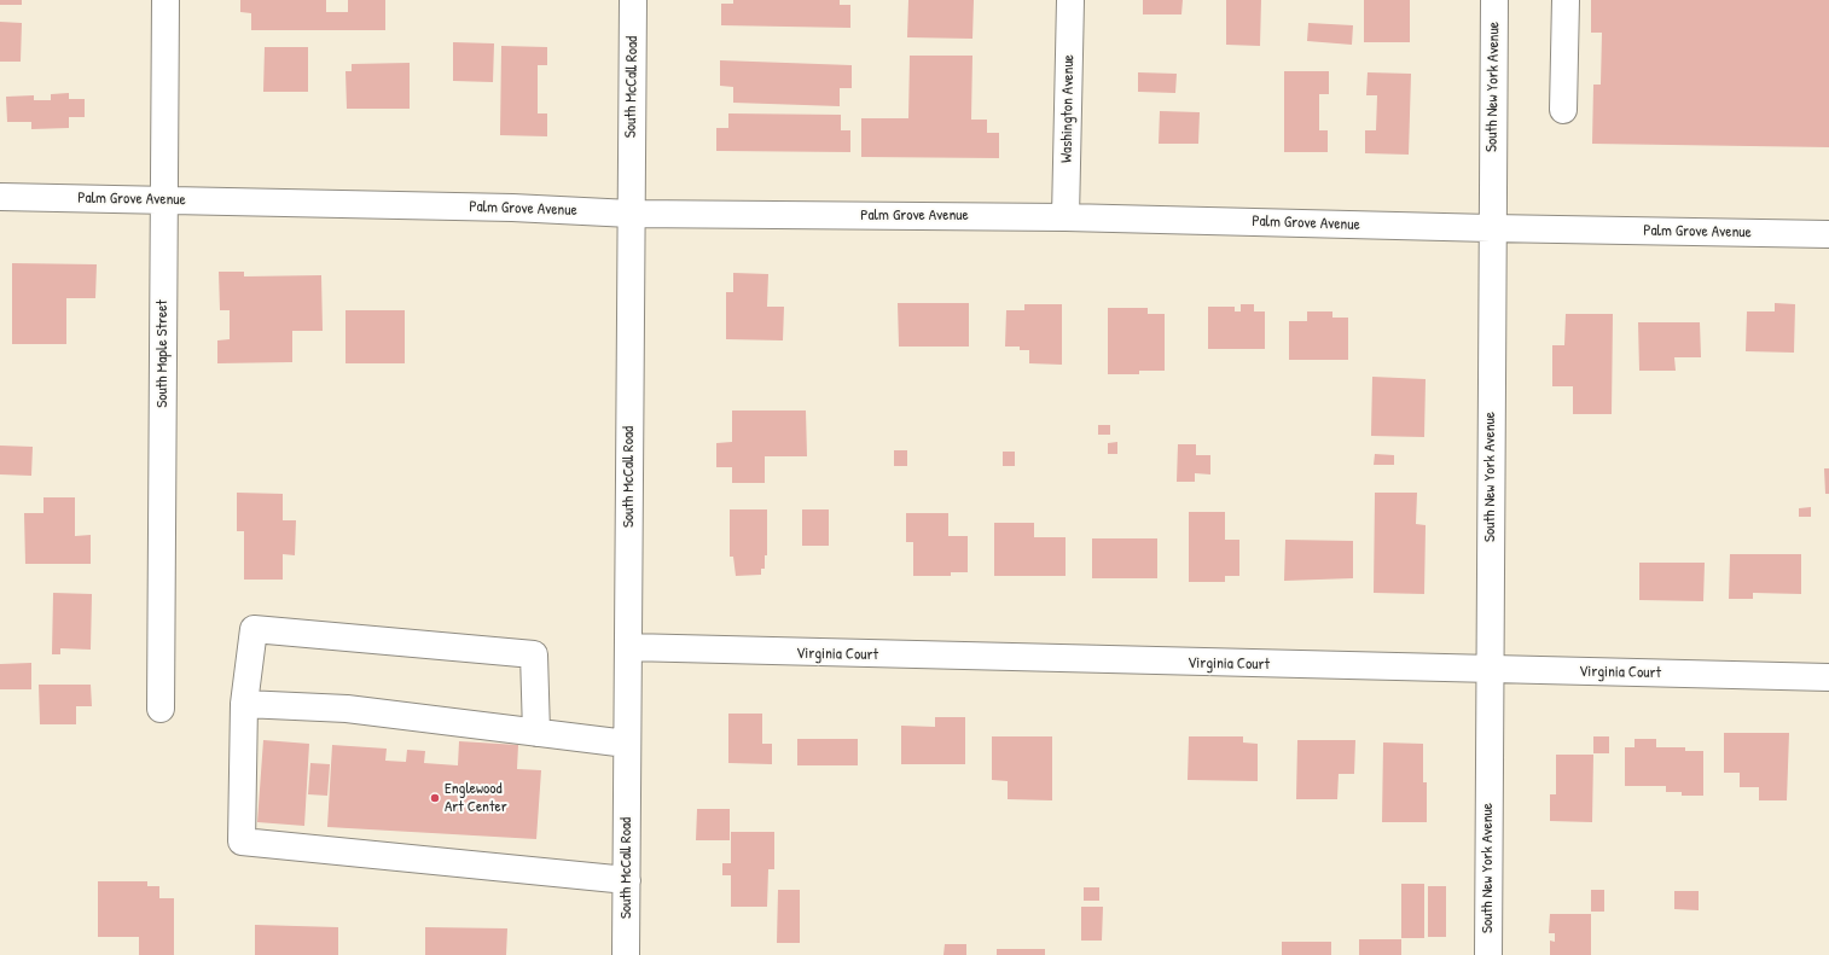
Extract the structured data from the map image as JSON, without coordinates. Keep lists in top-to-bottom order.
{
  "streets": {
    "street": [
      "South McCall Road",
      "South New York Avenue",
      "Washington Avenue",
      "Palm Grove Avenue",
      "South Maple Street",
      "Virginia Court"
    ]
  },
  "crossings": [
    ["South McCall Road", "Palm Grove Avenue"],
    ["South McCall Road", "Virginia Court"],
    ["South New York Avenue", "Palm Grove Avenue"],
    ["South New York Avenue", "Virginia Court"],
    ["Washington Avenue", "Palm Grove Avenue"],
    ["Palm Grove Avenue", "South Maple Street"]
  ],
  "places": ["Englewood Art Center"]
}
